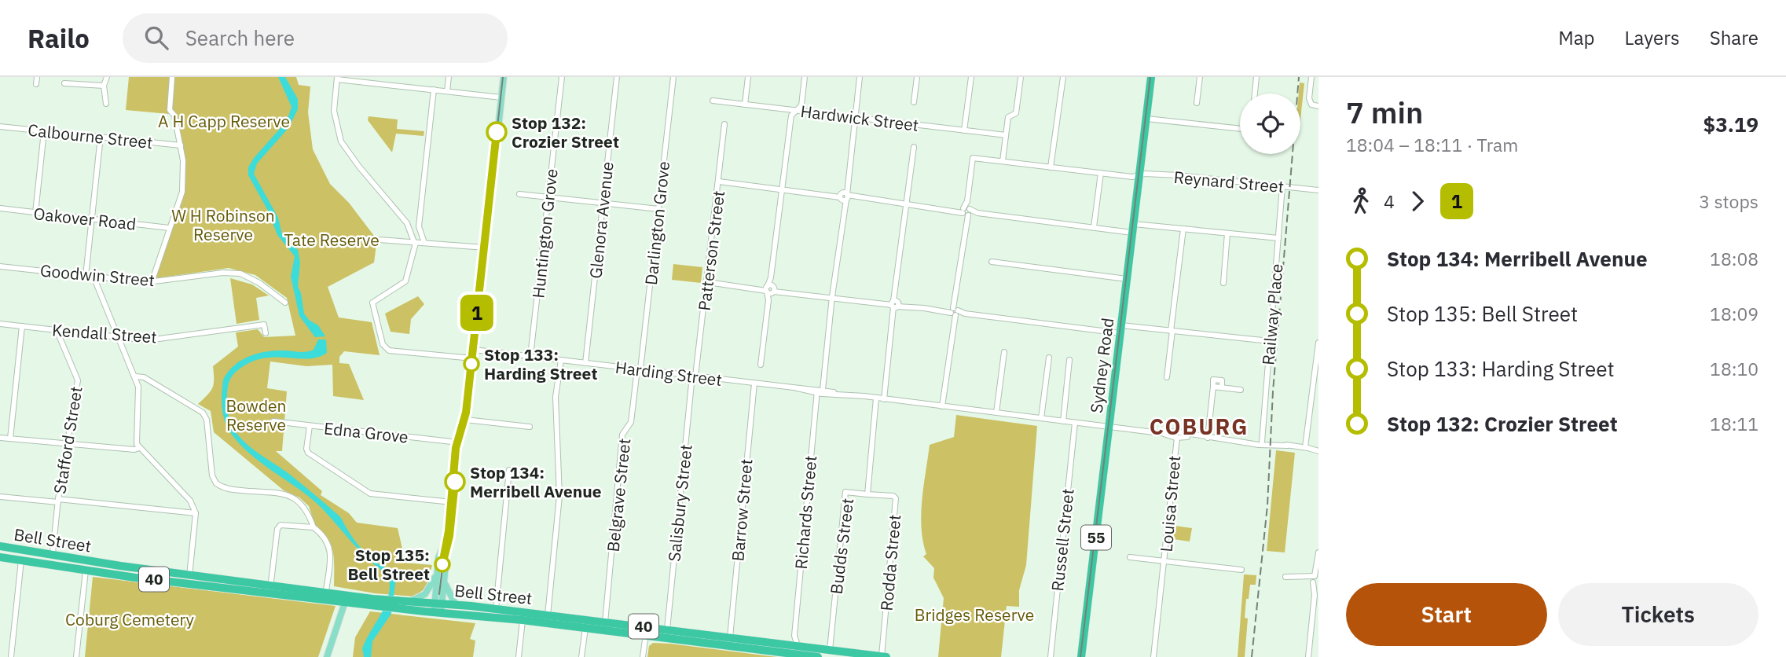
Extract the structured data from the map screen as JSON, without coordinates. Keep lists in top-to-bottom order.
{
  "streets": {
    "highway": [
      "Sydney Road",
      "55",
      "Bell Street",
      "40"
    ],
    "street": [
      "Hardwick Street",
      "Calbourne Street",
      "Reynard Street",
      "Oakover Road",
      "Glenora Avenue",
      "Darlington Grove",
      "Huntington Grove",
      "Patterson Street",
      "Goodwin Street",
      "Railway Place",
      "Kendall Street",
      "Harding Street",
      "Edna Grove",
      "Stafford Street",
      "Belgrave Street",
      "Salisbury Street",
      "Louisa Street",
      "Barrow Street",
      "Richards Street",
      "Russell Street",
      "Budds Street",
      "Rodda Street"
    ]
  },
  "crossings": [
    ["Reynard Street", "Railway Place"],
    ["Reynard Street", "Sydney Road"],
    ["Glenora Avenue", "Harding Street"],
    ["Darlington Grove", "Harding Street"],
    ["Darlington Grove", "Belgrave Street"],
    ["Huntington Grove", "Harding Street"],
    ["Patterson Street", "Harding Street"],
    ["Patterson Street", "Salisbury Street"],
    ["Kendall Street", "Stafford Street"],
    ["Sydney Road", "Harding Street"],
    ["Harding Street", "Belgrave Street"],
    ["Harding Street", "Salisbury Street"],
    ["Harding Street", "Louisa Street"],
    ["Harding Street", "Barrow Street"],
    ["Harding Street", "Richards Street"],
    ["Harding Street", "Russell Street"],
    ["Harding Street", "Budds Street"],
    ["Stafford Street", "Bell Street"],
    ["Belgrave Street", "Bell Street"],
    ["Salisbury Street", "Bell Street"],
    ["Barrow Street", "Bell Street"],
    ["Richards Street", "Bell Street"],
    ["Bell Street", "Budds Street"],
    ["Bell Street", "Rodda Street"],
    ["Budds Street", "Rodda Street"]
  ],
  "districts": ["COBURG"],
  "parks": [
    "A H Capp Reserve",
    "W H Robinson Reserve",
    "Tate Reserve",
    "Bowden Reserve",
    "Bridges Reserve",
    "Coburg Cemetery"
  ],
  "places": [
    "Stop 132: Crozier Street",
    "Stop 133: Harding Street",
    "Stop 134: Merribell Avenue",
    "Stop 135: Bell Street"
  ],
  "lines": ["tram line 1"],
  "page": {
    "header": "Railo",
    "search": "Search here",
    "nav": ["Map", "Layers", "Share"],
    "on_map": "1",
    "heading": ["7 min", "18:04 – 18:11 · Tram", "$3.19"],
    "legs": ["4", "1", "3 stops"],
    "list": [
      {
        "name": "Stop 134: Merribell Avenue",
        "value": "18:08"
      },
      {
        "name": "Stop 135: Bell Street",
        "value": "18:09"
      },
      {
        "name": "Stop 133: Harding Street",
        "value": "18:10"
      },
      {
        "name": "Stop 132: Crozier Street",
        "value": "18:11"
      }
    ],
    "buttons": ["Start", "Tickets"]
  }
}
